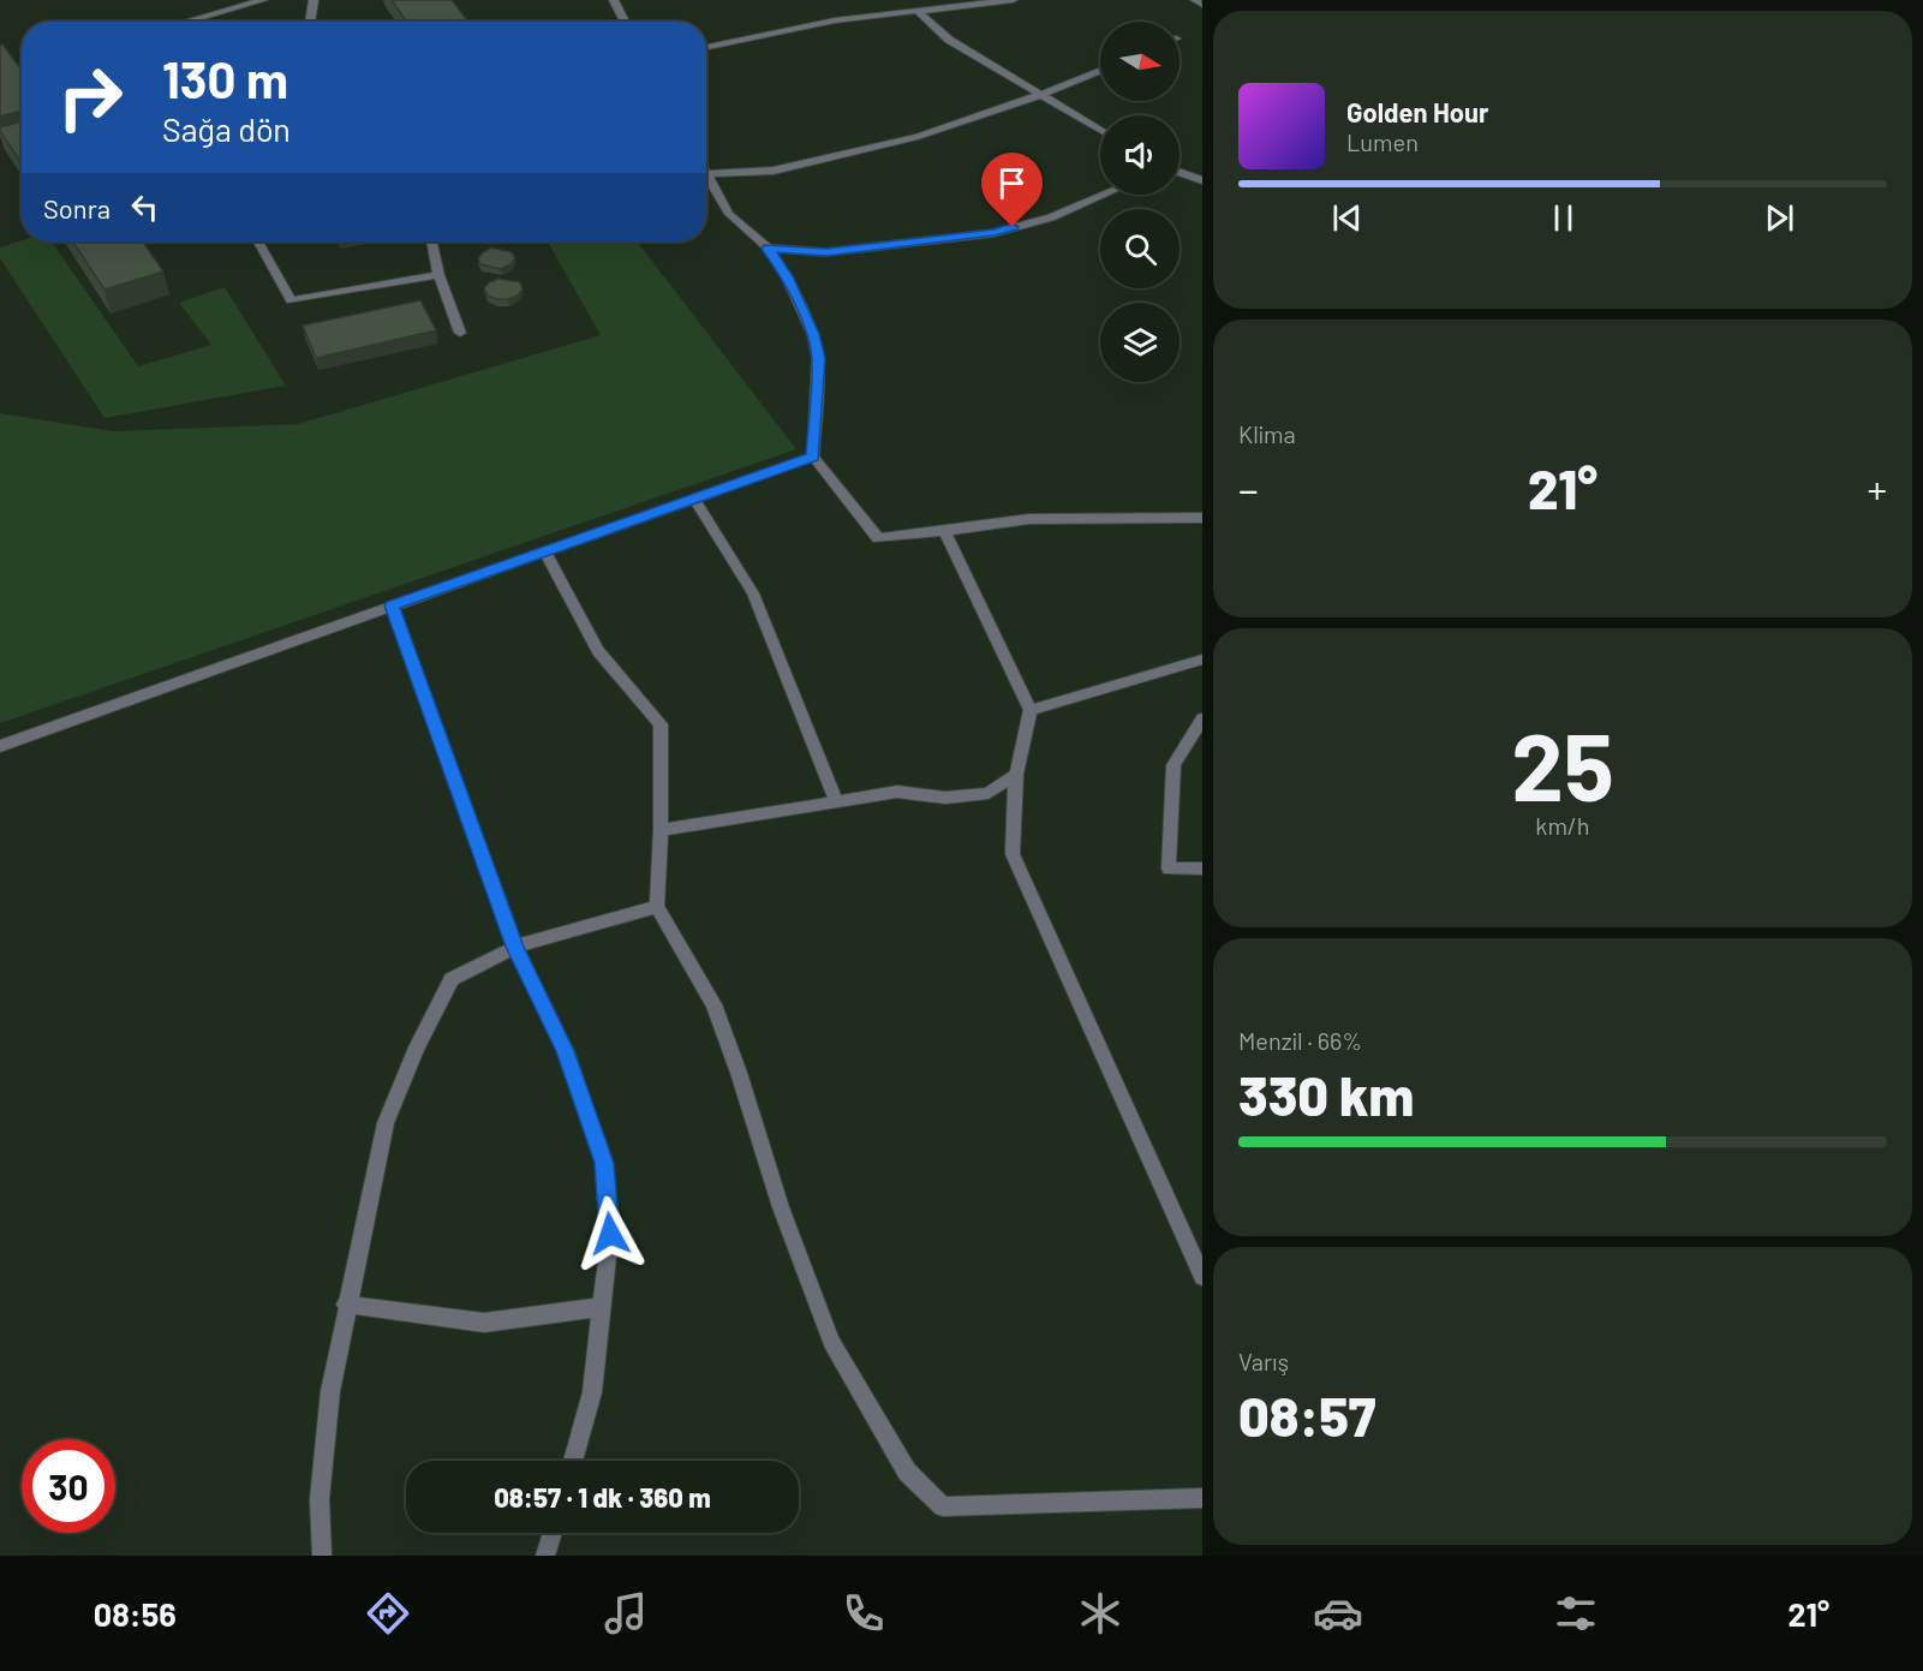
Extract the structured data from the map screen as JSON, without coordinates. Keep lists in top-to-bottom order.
{
  "north": "right",
  "page": {
    "turn": ["130 m", "Sağa dön"],
    "song": ["Golden Hour", "Lumen"],
    "then": "Sonra",
    "tile": [
      "Klima",
      ["25", "km/h"],
      ["Menzil · 66%", "330 km"],
      ["Varış", "08:57"]
    ],
    "heat": ["−", "21°", "+"],
    "limit": "30",
    "trip": "08:57 · 1 dk · 360 m",
    "tabs": ["08:56", "21°"]
  }
}
